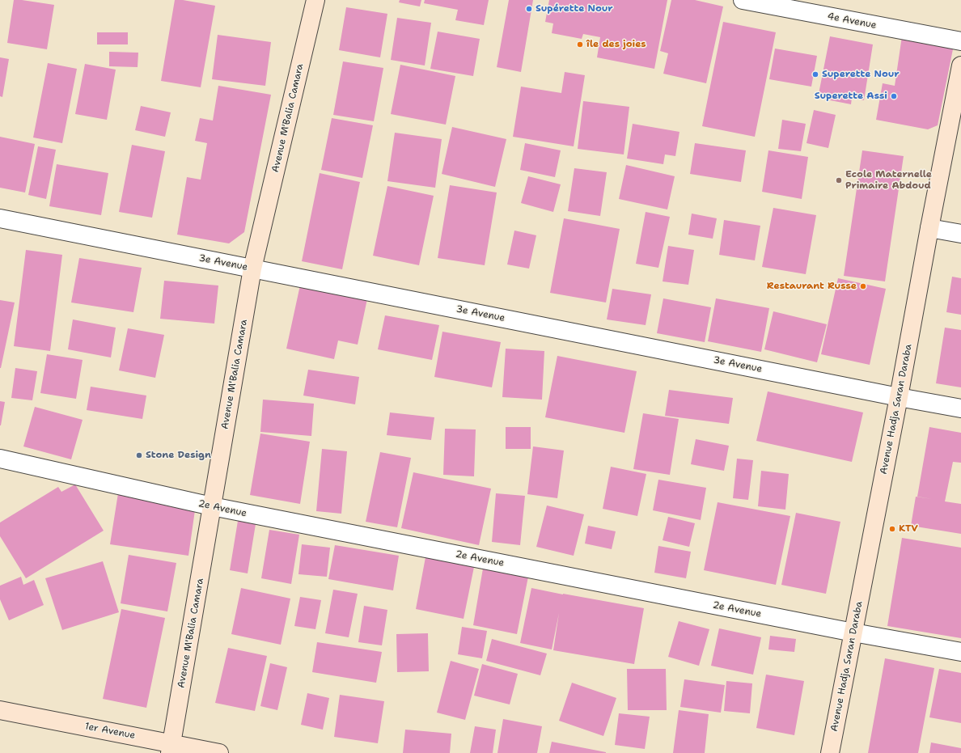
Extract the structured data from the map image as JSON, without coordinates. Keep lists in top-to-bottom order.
{
  "streets": {
    "street": [
      "4e Avenue",
      "Avenue M'Balia Camara",
      "3e Avenue",
      "Avenue Hadja Saran Daraba",
      "2e Avenue",
      "1er Avenue"
    ]
  },
  "crossings": [
    ["Avenue M'Balia Camara", "3e Avenue"],
    ["Avenue M'Balia Camara", "2e Avenue"],
    ["Avenue M'Balia Camara", "1er Avenue"],
    ["3e Avenue", "Avenue Hadja Saran Daraba"],
    ["Avenue Hadja Saran Daraba", "2e Avenue"]
  ],
  "places": [
    "Supérette Nour",
    "île des joies",
    "Superette Nour",
    "Superette Assi",
    "Ecole Maternelle Primaire Abdoud",
    "Restaurant Russe",
    "Stone Design",
    "KTV"
  ]
}
